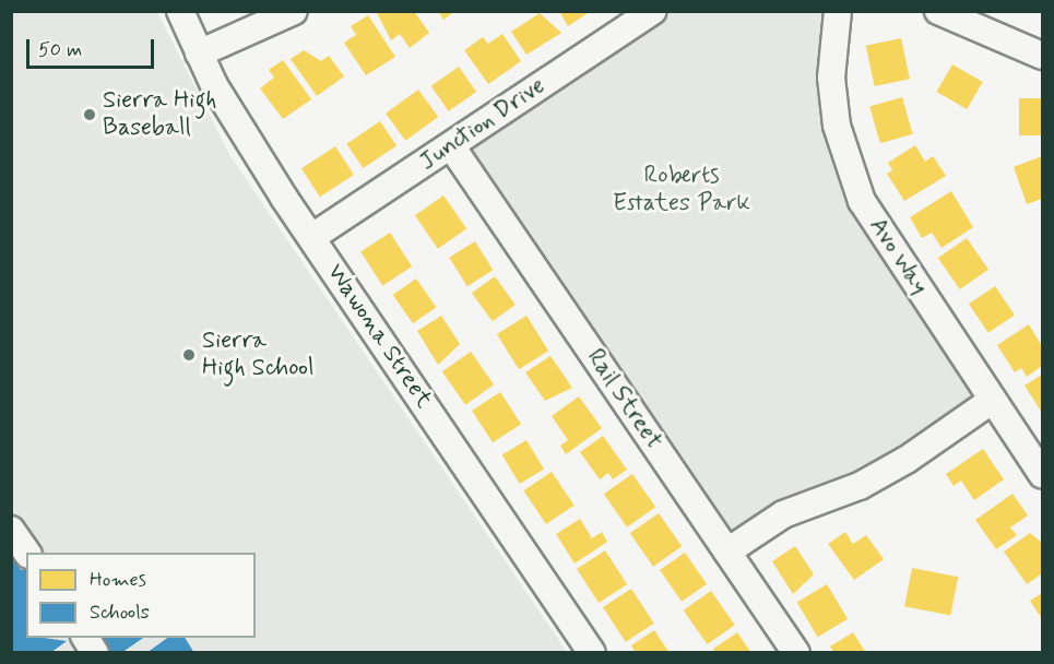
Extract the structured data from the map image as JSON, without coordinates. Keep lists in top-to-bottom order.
{
  "streets": {
    "street": [
      "Junction Drive",
      "Avo Way",
      "Wawona Street",
      "Rail Street"
    ]
  },
  "crossings": [
    ["Junction Drive", "Wawona Street"],
    ["Junction Drive", "Rail Street"]
  ],
  "parks": ["Roberts Estates Park"],
  "places": ["Sierra High Baseball", "Sierra High School"],
  "legend": ["Homes", "Schools"],
  "scale_bar": "50 m"
}
